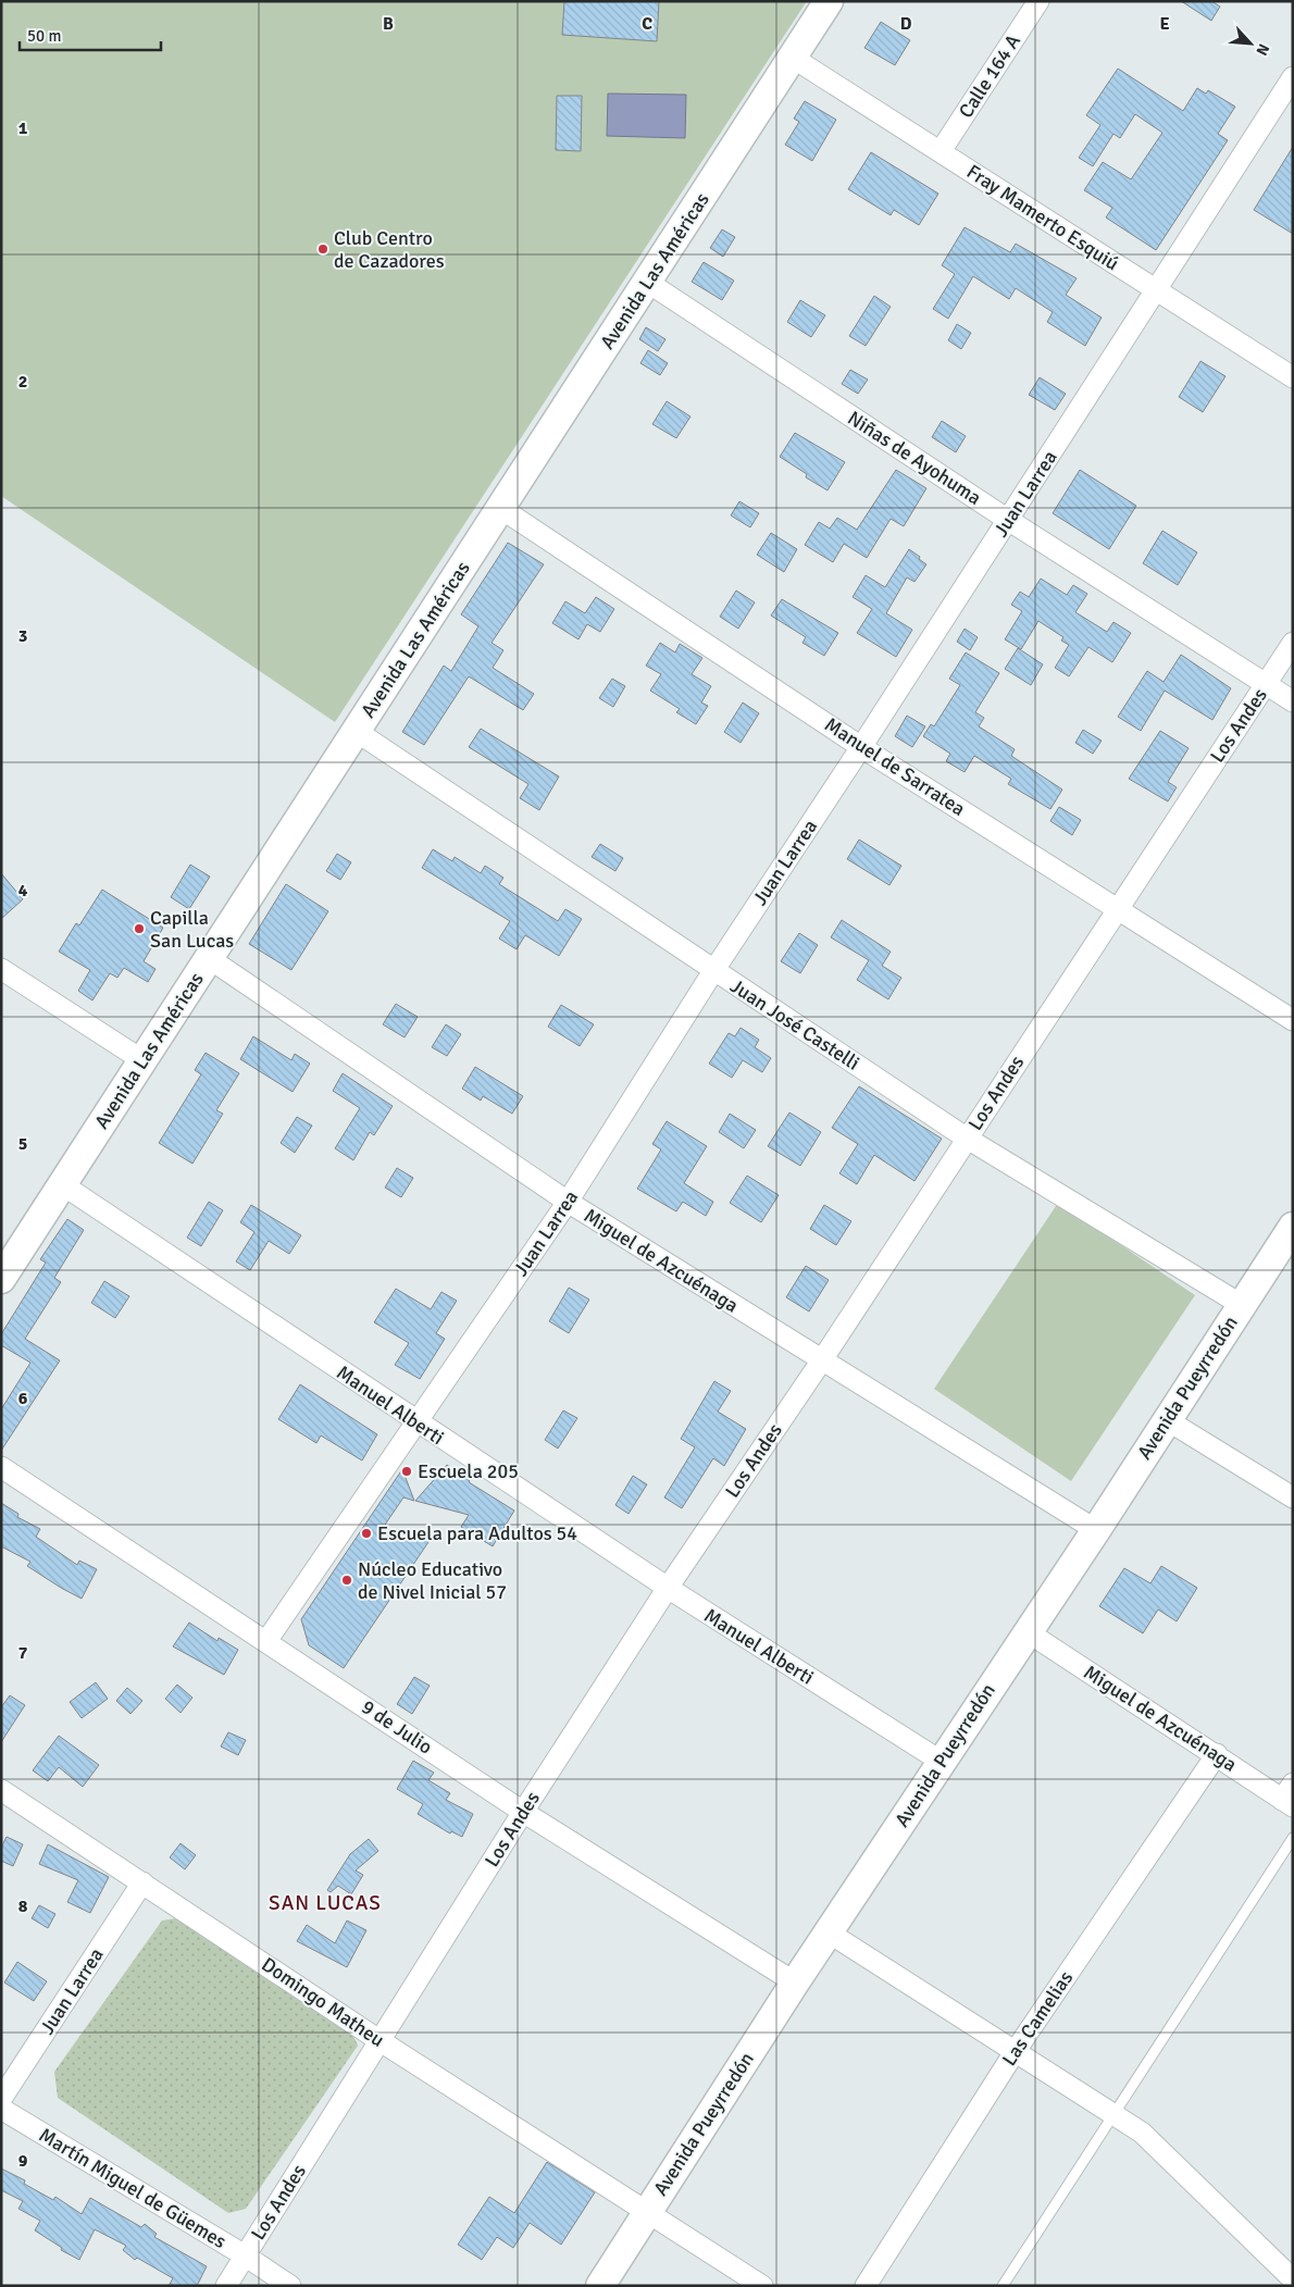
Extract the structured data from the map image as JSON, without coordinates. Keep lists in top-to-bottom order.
{
  "streets": {
    "main road": ["Avenida Las Américas", "Avenida Pueyrredón"],
    "street": [
      "Calle 164 A",
      "Fray Mamerto Esquiú",
      "Niñas de Ayohuma",
      "Juan Larrea",
      "Los Andes",
      "Manuel de Sarratea",
      "Juan José Castelli",
      "Miguel de Azcuénaga",
      "Manuel Alberti",
      "9 de Julio",
      "Domingo Matheu",
      "Las Camelias",
      "Martín Miguel de Güemes"
    ]
  },
  "crossings": [
    ["Calle 164 A", "Fray Mamerto Esquiú"],
    ["Fray Mamerto Esquiú", "Avenida Las Américas"],
    ["Fray Mamerto Esquiú", "Juan Larrea"],
    ["Avenida Las Américas", "Niñas de Ayohuma"],
    ["Avenida Las Américas", "Manuel de Sarratea"],
    ["Avenida Las Américas", "Juan José Castelli"],
    ["Avenida Las Américas", "Miguel de Azcuénaga"],
    ["Avenida Las Américas", "Manuel Alberti"],
    ["Niñas de Ayohuma", "Juan Larrea"],
    ["Niñas de Ayohuma", "Los Andes"],
    ["Juan Larrea", "Manuel de Sarratea"],
    ["Juan Larrea", "Juan José Castelli"],
    ["Juan Larrea", "Miguel de Azcuénaga"],
    ["Juan Larrea", "Manuel Alberti"],
    ["Juan Larrea", "9 de Julio"],
    ["Juan Larrea", "Domingo Matheu"],
    ["Los Andes", "Manuel de Sarratea"],
    ["Los Andes", "Juan José Castelli"],
    ["Los Andes", "Miguel de Azcuénaga"],
    ["Los Andes", "Manuel Alberti"],
    ["Los Andes", "9 de Julio"],
    ["Los Andes", "Domingo Matheu"],
    ["Los Andes", "Martín Miguel de Güemes"],
    ["Juan José Castelli", "Avenida Pueyrredón"],
    ["Miguel de Azcuénaga", "Avenida Pueyrredón"],
    ["Miguel de Azcuénaga", "Las Camelias"],
    ["Avenida Pueyrredón", "Manuel Alberti"],
    ["Avenida Pueyrredón", "9 de Julio"],
    ["Avenida Pueyrredón", "Domingo Matheu"]
  ],
  "districts": ["SAN LUCAS"],
  "places": [
    "Club Centro de Cazadores",
    "Capilla San Lucas",
    "Escuela 205",
    "Escuela para Adultos 54",
    "Núcleo Educativo de Nivel Inicial 57"
  ],
  "scale_bar": "50 m",
  "north": "bottom right",
  "grid": {
    "columns": [
      "B",
      "C",
      "D",
      "E"
    ],
    "rows": [
      "1",
      "2",
      "3",
      "4",
      "5",
      "6",
      "7",
      "8",
      "9"
    ]
  }
}
